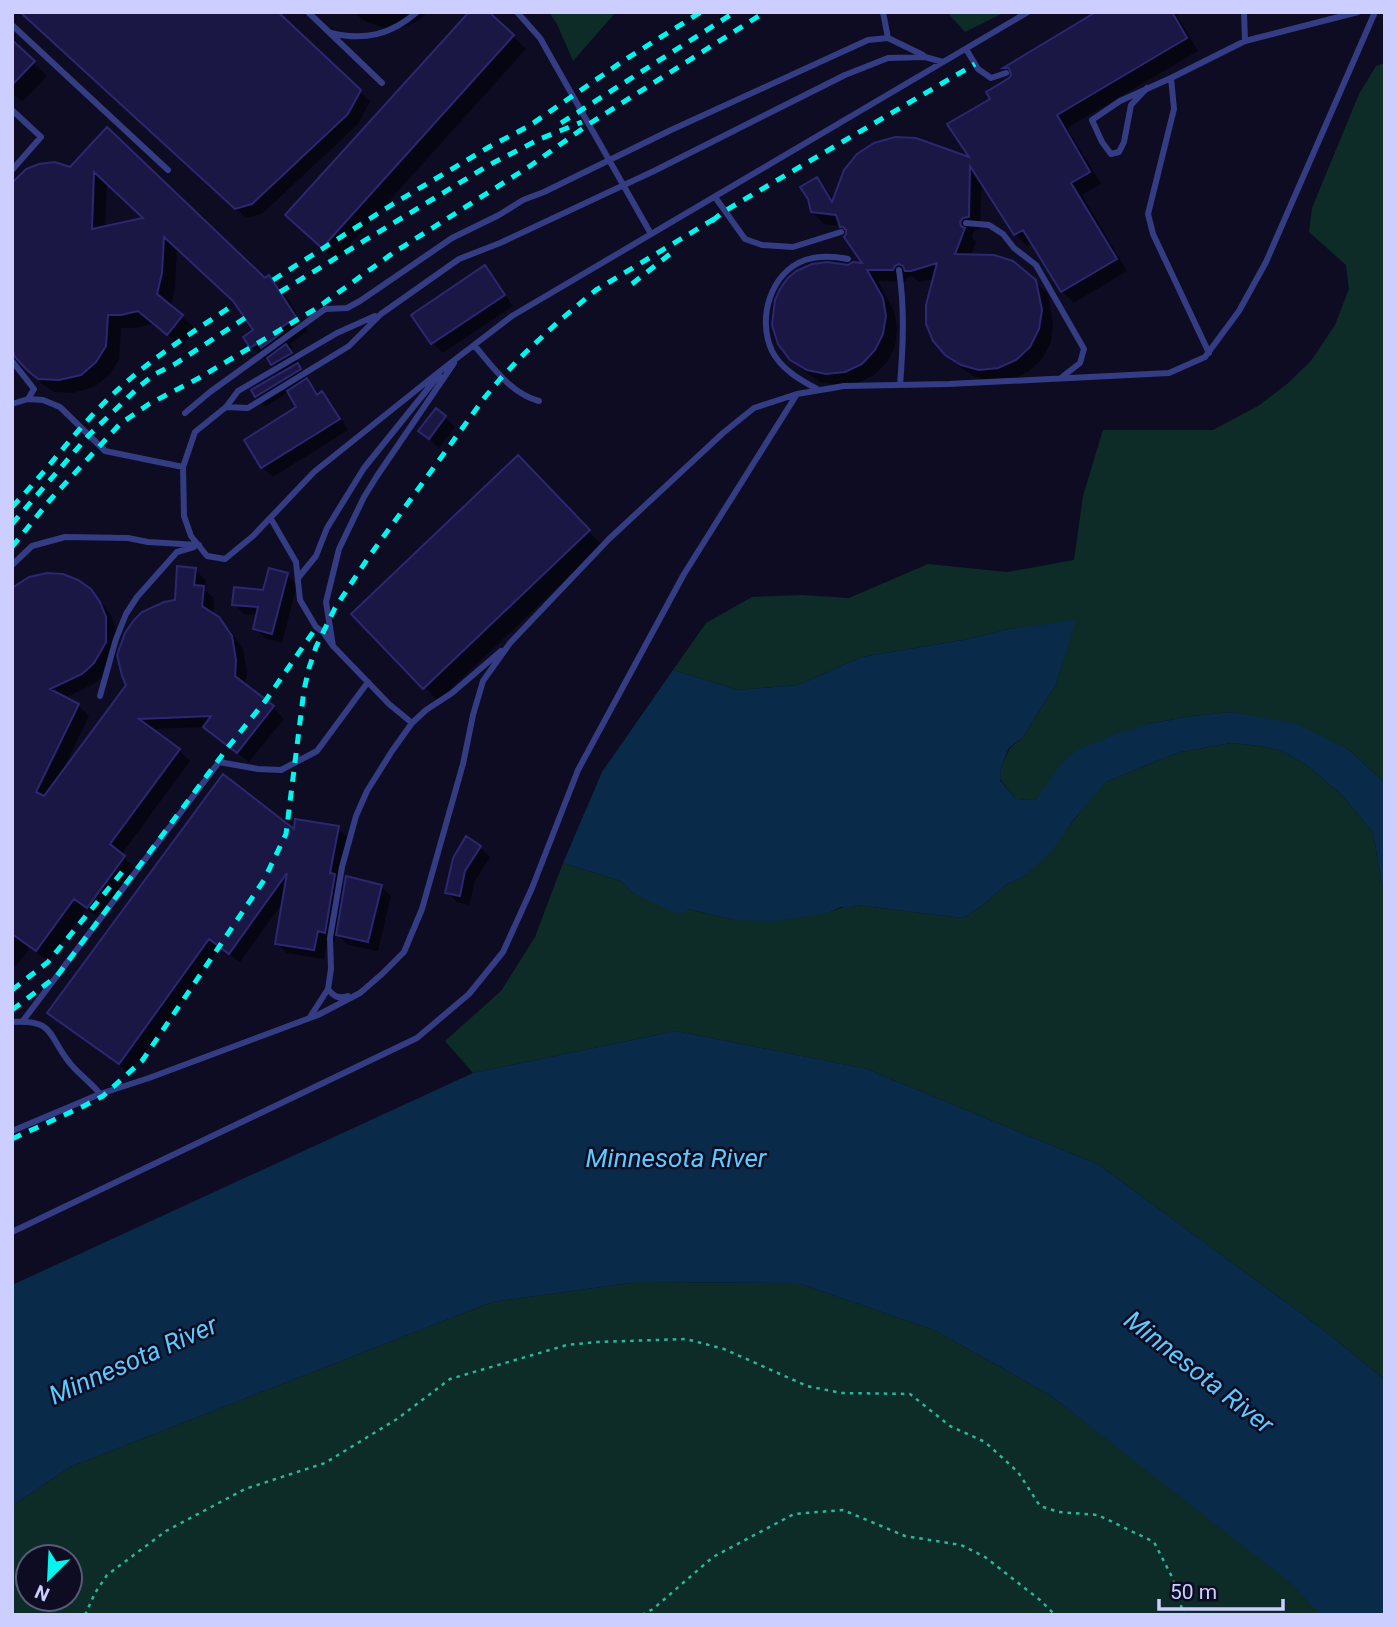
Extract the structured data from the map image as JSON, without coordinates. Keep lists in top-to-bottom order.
{
  "water": ["Minnesota River"],
  "scale_bar": "50 m",
  "north": "bottom left"
}
